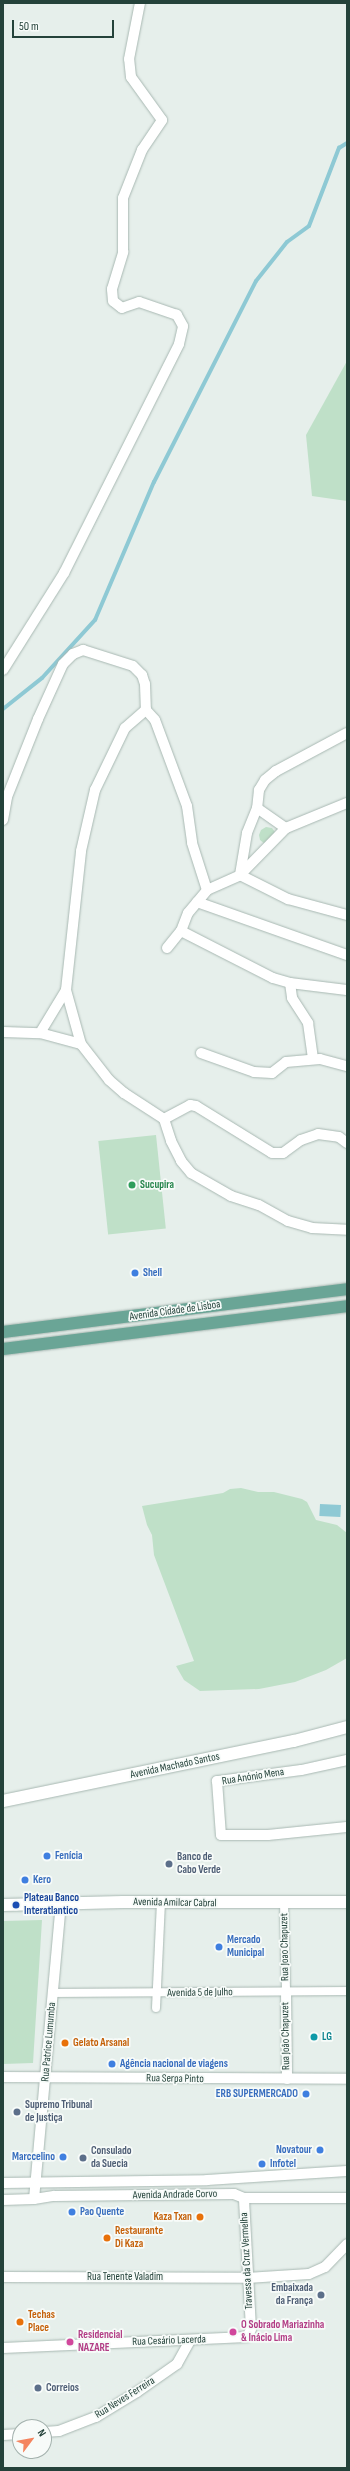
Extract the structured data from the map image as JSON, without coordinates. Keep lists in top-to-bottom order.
{
  "streets": {
    "main road": ["Avenida Cidade de Lisboa"],
    "street": [
      "Avenida Machado Santos",
      "Rua Anónio Mena",
      "Avenida Amilcar Cabral",
      "Rua Joao Chapuzet",
      "Avenida 5 de Julho",
      "Rua João Chapuzet",
      "Rua Patrice Lumumba",
      "Rua Serpa Pinto",
      "Avenida Andrade Corvo",
      "Travessa da Cruz Vermelha",
      "Rua Tenente Valadim",
      "Rua Cesário Lacerda",
      "Rua Neves Ferreira"
    ]
  },
  "crossings": [
    ["Avenida Amilcar Cabral", "Rua Joao Chapuzet"],
    ["Avenida Amilcar Cabral", "Rua Patrice Lumumba"],
    ["Rua Joao Chapuzet", "Avenida 5 de Julho"],
    ["Rua Joao Chapuzet", "Rua João Chapuzet"],
    ["Avenida 5 de Julho", "Rua João Chapuzet"],
    ["Avenida 5 de Julho", "Rua Patrice Lumumba"],
    ["Rua João Chapuzet", "Rua Serpa Pinto"],
    ["Rua Patrice Lumumba", "Rua Serpa Pinto"],
    ["Rua Patrice Lumumba", "Avenida Andrade Corvo"],
    ["Avenida Andrade Corvo", "Travessa da Cruz Vermelha"],
    ["Travessa da Cruz Vermelha", "Rua Tenente Valadim"],
    ["Travessa da Cruz Vermelha", "Rua Cesário Lacerda"],
    ["Rua Cesário Lacerda", "Rua Neves Ferreira"]
  ],
  "places": [
    "Sucupira",
    "Shell",
    "Fenícia",
    "Banco de Cabo Verde",
    "Kero",
    "Plateau Banco Interatlantico",
    "Mercado Municipal",
    "LG",
    "Gelato Arsanal",
    "Agência nacional de viagens",
    "ERB SUPERMERCADO",
    "Supremo Tribunal de Justiça",
    "Novatour",
    "Marccelino",
    "Consulado da Suecia",
    "Infotel",
    "Pao Quente",
    "Kaza Txan",
    "Restaurante Di Kaza",
    "Embaixada da França",
    "Techas Place",
    "O Sobrado Mariazinha & Inácio Lima",
    "Residencial NAZARE",
    "Correios"
  ],
  "scale_bar": "50 m",
  "north": "top right"
}
